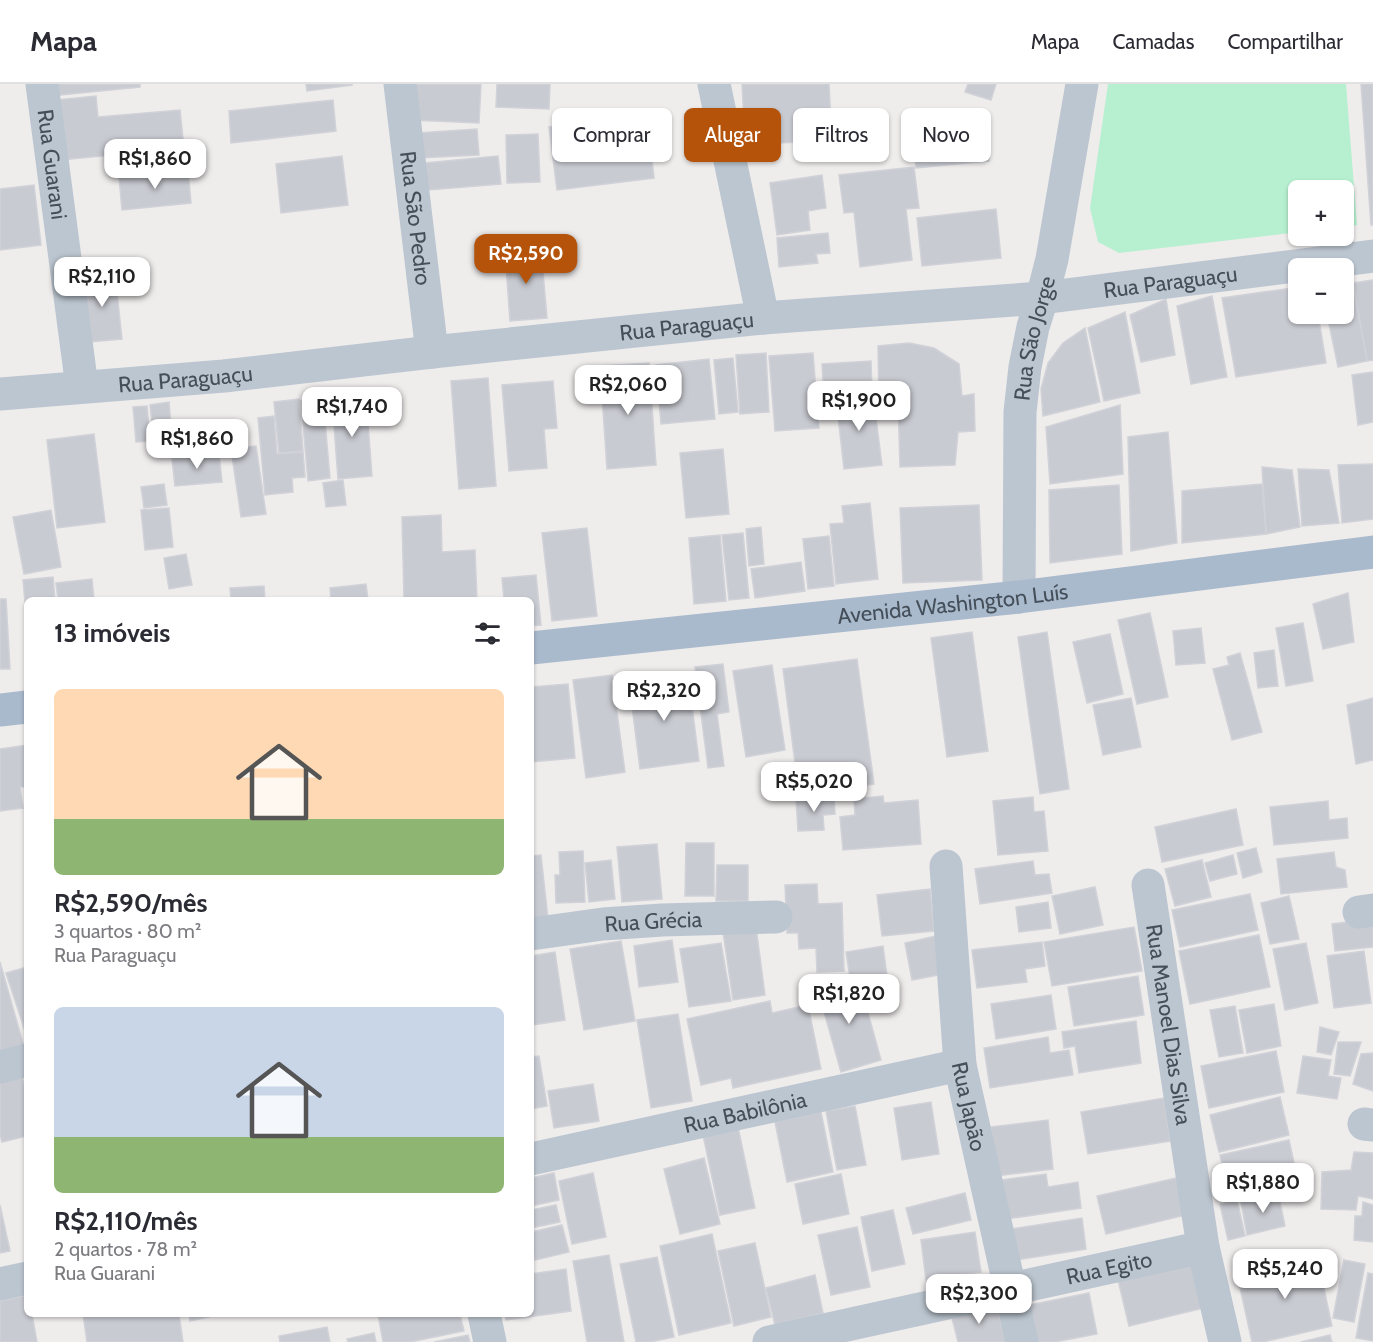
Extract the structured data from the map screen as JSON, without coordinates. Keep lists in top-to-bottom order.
{
  "streets": {
    "main road": ["Avenida Washington Luís"],
    "street": [
      "Rua Guarani",
      "Rua São Pedro",
      "Rua Paraguaçu",
      "Rua São Jorge",
      "Rua Grécia",
      "Rua Manoel Dias Silva",
      "Rua Japão",
      "Rua Babilônia",
      "Rua Egito"
    ]
  },
  "crossings": [
    ["Rua Guarani", "Rua Paraguaçu"],
    ["Rua São Pedro", "Rua Paraguaçu"],
    ["Rua Paraguaçu", "Rua São Jorge"],
    ["Rua São Jorge", "Avenida Washington Luís"],
    ["Rua Manoel Dias Silva", "Rua Egito"],
    ["Rua Japão", "Rua Babilônia"],
    ["Rua Japão", "Rua Egito"]
  ],
  "page": {
    "header": "Mapa",
    "nav": ["Mapa", "Camadas", "Compartilhar"],
    "chip": [
      "Comprar",
      "Alugar",
      "Filtros",
      "Novo"
    ],
    "price": [
      "R$1,860",
      "R$2,590",
      "R$2,110",
      "R$2,060",
      "R$1,900",
      "R$1,740",
      "R$1,860",
      "R$2,320",
      "R$5,020",
      "R$1,820",
      "R$1,880",
      "R$5,240",
      "R$2,300"
    ],
    "map_buttons": ["+", "−"],
    "heading": "13 imóveis",
    "list": [
      {
        "name": "R$2,590/mês",
        "note": "3 quartos · 80 m² · Rua Paraguaçu"
      },
      {
        "name": "R$2,110/mês",
        "note": "2 quartos · 78 m² · Rua Guarani"
      }
    ]
  }
}
